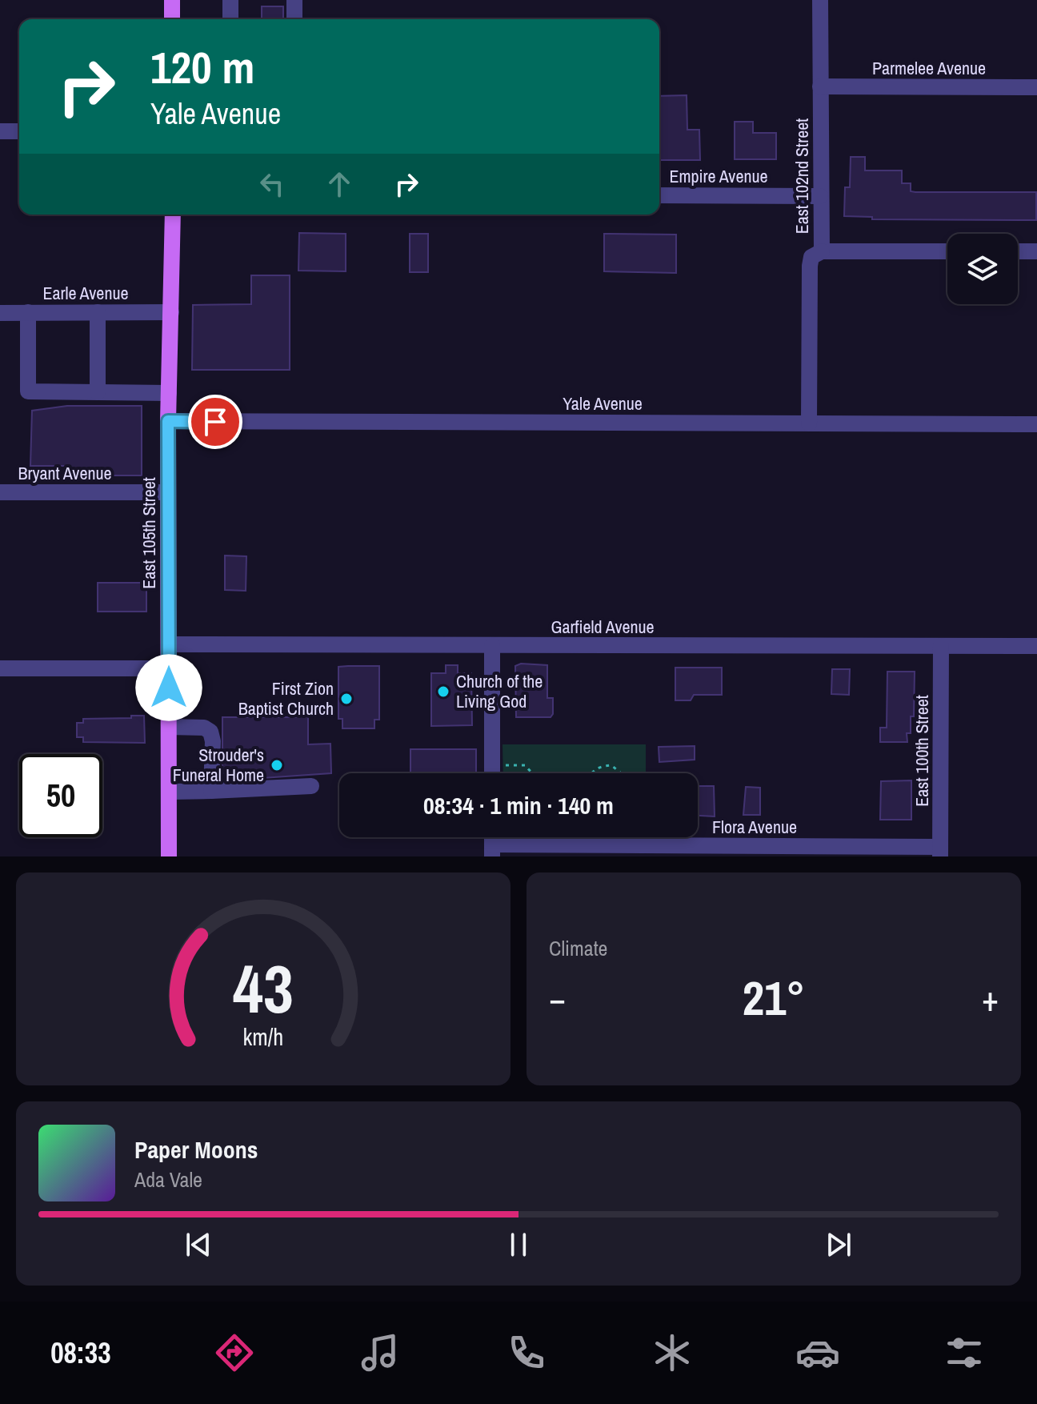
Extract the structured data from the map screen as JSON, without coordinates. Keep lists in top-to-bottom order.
{
  "streets": {
    "main road": ["East 105th Street"],
    "street": [
      "Parmelee Avenue",
      "Empire Avenue",
      "East 102nd Street",
      "Earle Avenue",
      "Yale Avenue",
      "Bryant Avenue",
      "Garfield Avenue",
      "East 100th Street",
      "Flora Avenue"
    ]
  },
  "crossings": [
    ["Parmelee Avenue", "East 102nd Street"],
    ["Empire Avenue", "East 102nd Street"],
    ["East 102nd Street", "Yale Avenue"],
    ["Earle Avenue", "East 105th Street"],
    ["Yale Avenue", "East 105th Street"],
    ["Bryant Avenue", "East 105th Street"],
    ["East 105th Street", "Garfield Avenue"],
    ["Garfield Avenue", "East 100th Street"],
    ["East 100th Street", "Flora Avenue"]
  ],
  "places": ["Church of the Living God", "First Zion Baptist Church", "Strouder's Funeral Home"],
  "page": {
    "turn": ["120 m", "Yale Avenue"],
    "limit": "50",
    "trip": "08:34 · 1 min · 140 m",
    "tile": "Climate",
    "heat": ["−", "21°", "+"],
    "song": ["Paper Moons", "Ada Vale"],
    "tabs": "08:33",
    "gauge": ["43", "km/h"]
  }
}
